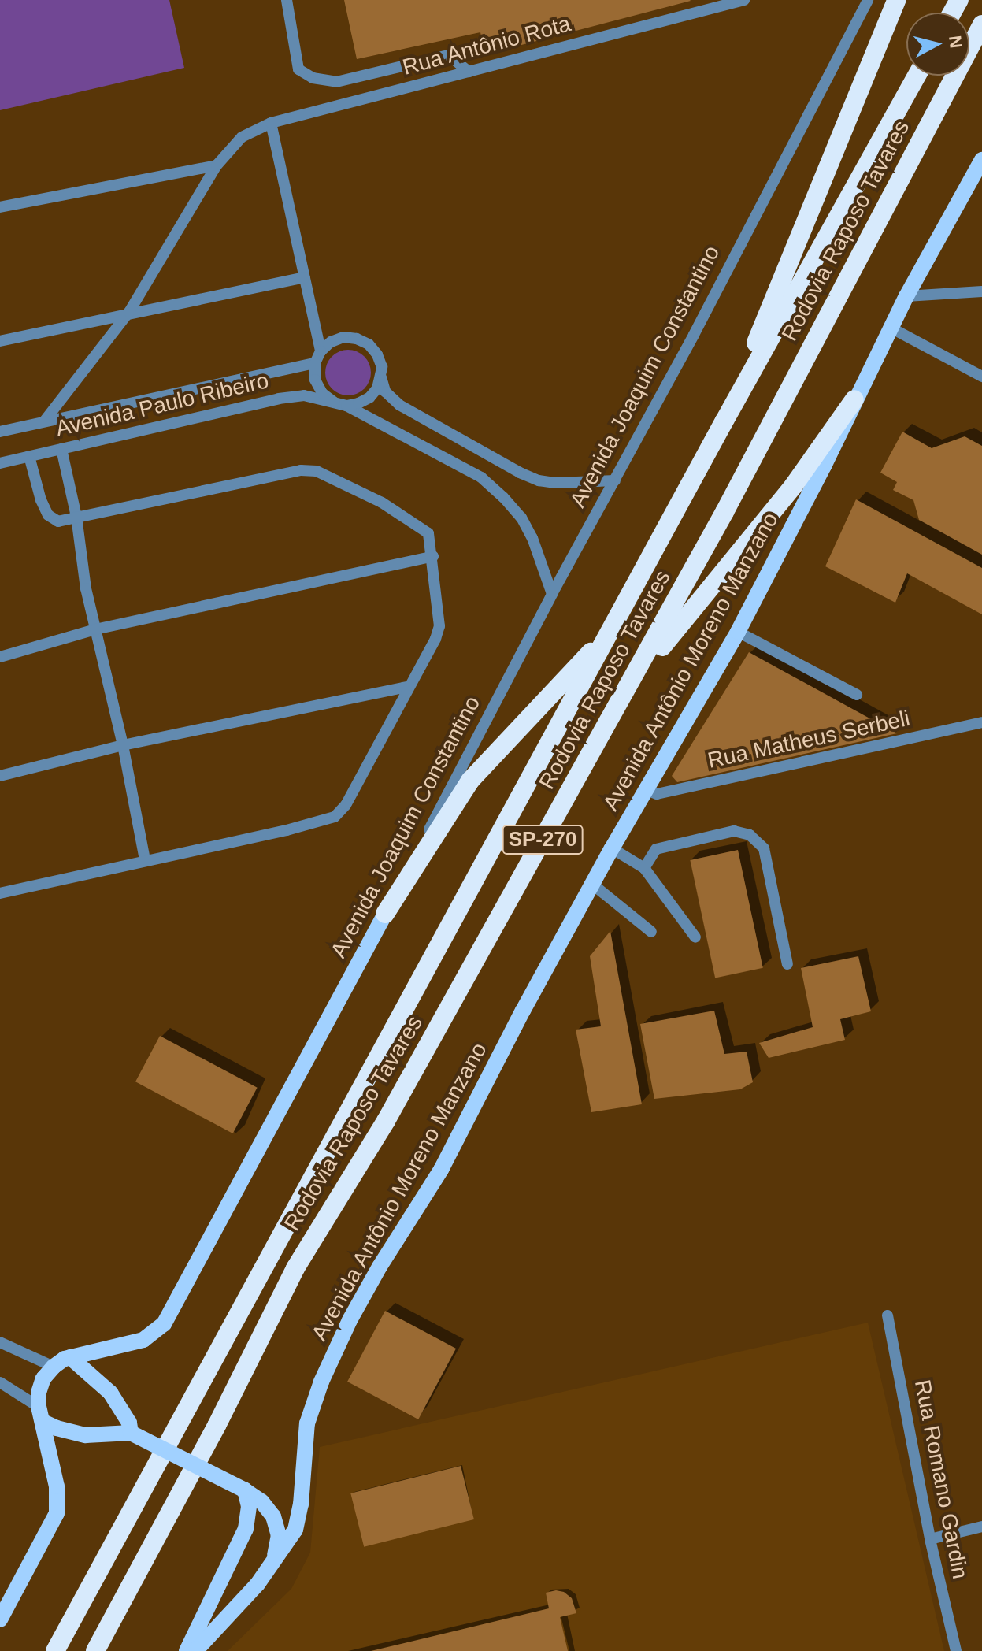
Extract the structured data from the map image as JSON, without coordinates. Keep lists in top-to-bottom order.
{
  "streets": {
    "highway": ["Rodovia Raposo Tavares", "SP-270"],
    "main road": ["Avenida Joaquim Constantino", "Avenida Antônio Moreno Manzano"],
    "street": [
      "Rua Antônio Rota",
      "Avenida Paulo Ribeiro",
      "Rua Matheus Serbeli",
      "Rua Romano Gardin"
    ]
  },
  "crossings": [
    ["Avenida Joaquim Constantino", "Avenida Paulo Ribeiro"],
    ["Avenida Antônio Moreno Manzano", "Rua Matheus Serbeli"]
  ],
  "north": "right"
}
